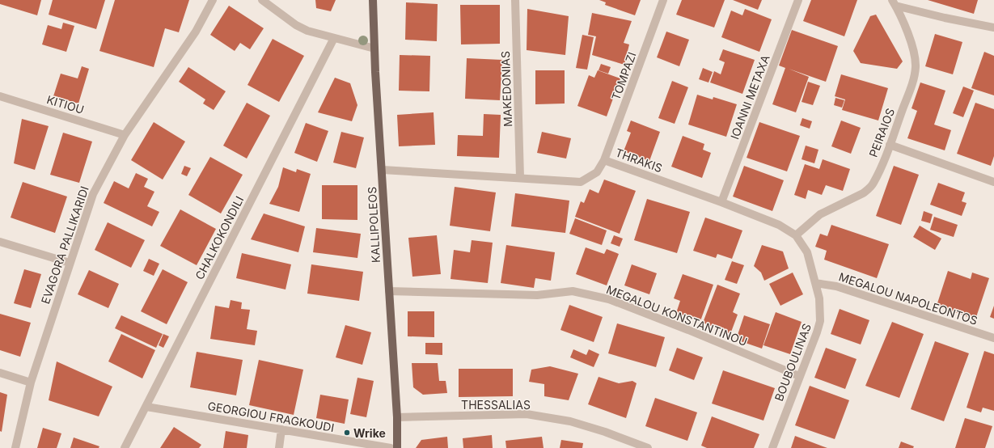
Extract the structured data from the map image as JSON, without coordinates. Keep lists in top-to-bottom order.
{
  "streets": {
    "main road": ["KALLIPOLEOS"],
    "street": [
      "TOMPAZI",
      "MAKEDONIAS",
      "IOANNI METAXA",
      "KITIOU",
      "PEIRAIOS",
      "THRAKIS",
      "CHALKOKONDILI",
      "EVAGORA PALLIKARIDI",
      "MEGALOU NAPOLEONTOS",
      "MEGALOU KONSTANTINOU",
      "BOUBOULINAS",
      "THESSALIAS",
      "GEORGIOU FRAGKOUDI"
    ]
  },
  "crossings": [
    ["TOMPAZI", "THRAKIS"],
    ["MAKEDONIAS", "THRAKIS"],
    ["IOANNI METAXA", "THRAKIS"],
    ["KITIOU", "EVAGORA PALLIKARIDI"],
    ["PEIRAIOS", "THRAKIS"],
    ["THRAKIS", "KALLIPOLEOS"],
    ["THRAKIS", "MEGALOU NAPOLEONTOS"],
    ["THRAKIS", "BOUBOULINAS"],
    ["KALLIPOLEOS", "MEGALOU KONSTANTINOU"],
    ["KALLIPOLEOS", "THESSALIAS"],
    ["CHALKOKONDILI", "GEORGIOU FRAGKOUDI"],
    ["MEGALOU NAPOLEONTOS", "BOUBOULINAS"],
    ["MEGALOU KONSTANTINOU", "BOUBOULINAS"]
  ],
  "places": ["Wrike"]
}
